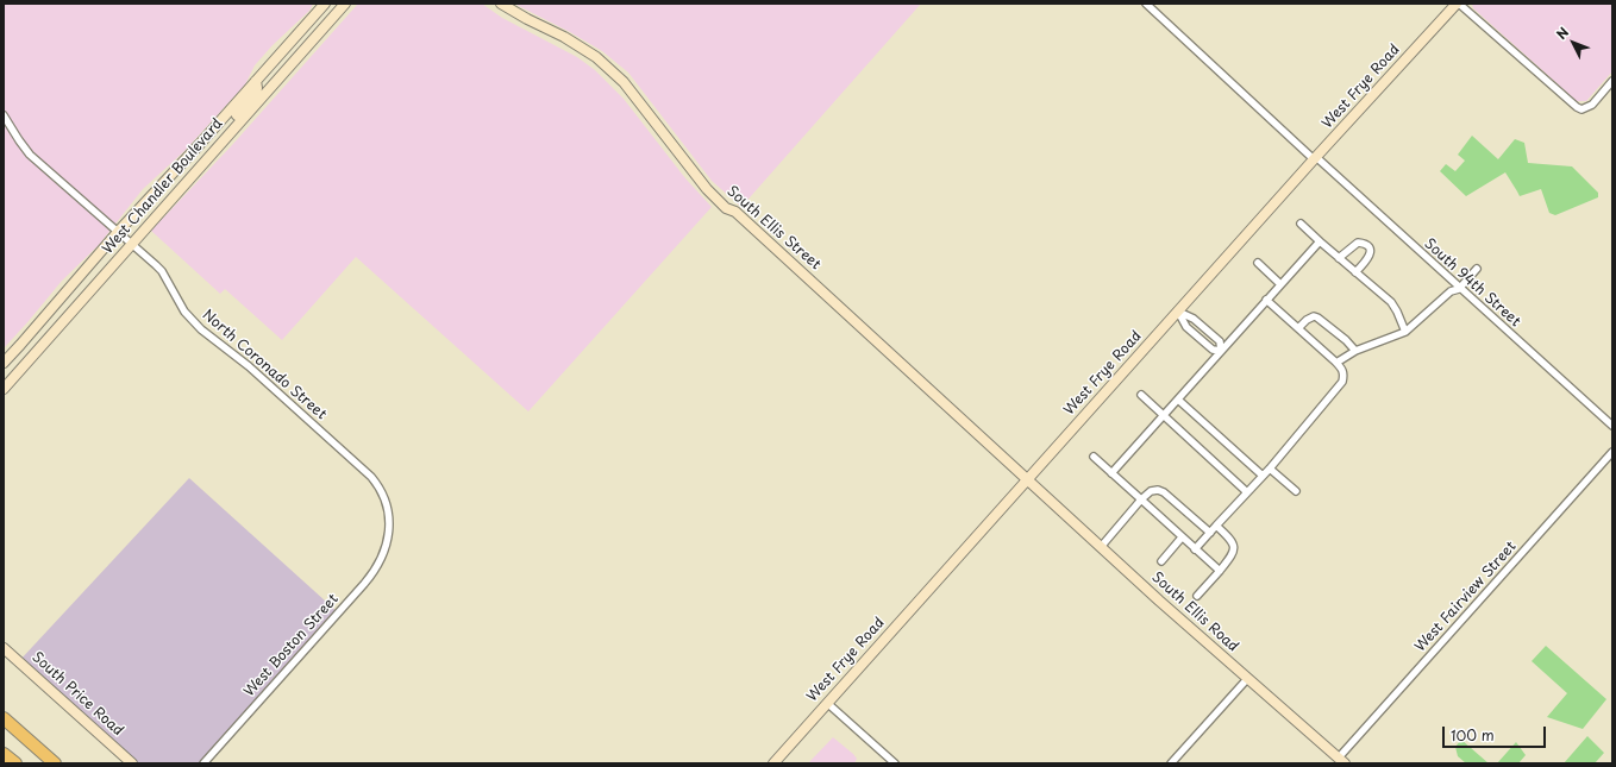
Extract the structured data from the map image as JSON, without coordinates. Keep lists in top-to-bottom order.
{
  "streets": {
    "street": [
      "West Frye Road",
      "West Chandler Boulevard",
      "South Ellis Street",
      "South 94th Street",
      "North Coronado Street",
      "West Fairview Street",
      "South Ellis Road",
      "West Boston Street",
      "South Price Road"
    ]
  },
  "crossings": [
    ["West Frye Road", "South Ellis Street"],
    ["West Frye Road", "South 94th Street"],
    ["West Frye Road", "South Ellis Road"],
    ["West Chandler Boulevard", "North Coronado Street"],
    ["South Ellis Street", "South Ellis Road"],
    ["North Coronado Street", "West Boston Street"],
    ["West Fairview Street", "South Ellis Road"]
  ],
  "scale_bar": "100 m",
  "north": "top left"
}
